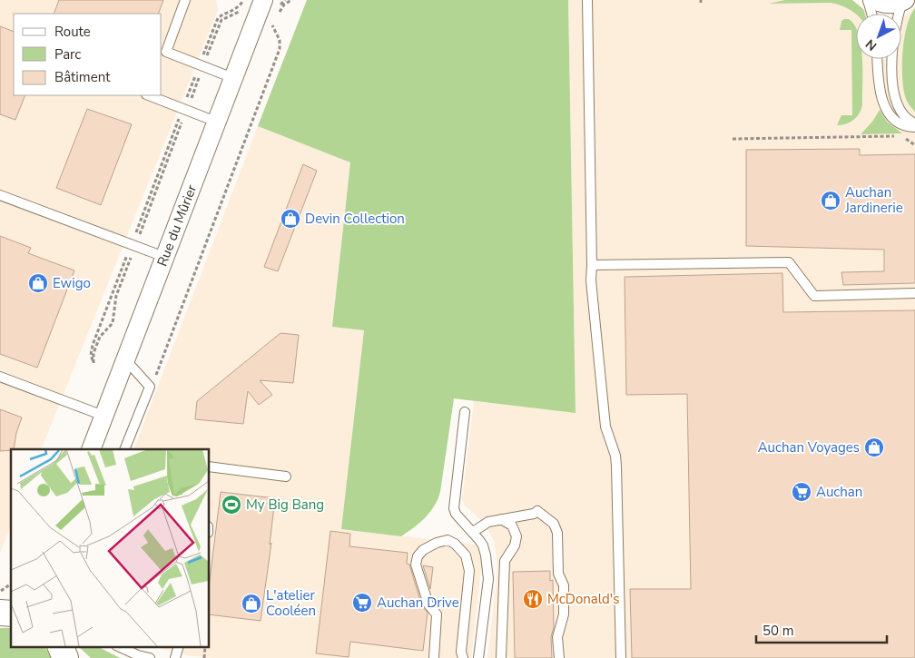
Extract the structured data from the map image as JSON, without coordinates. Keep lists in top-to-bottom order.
{
  "streets": {
    "street": ["Rue du Mûrier"]
  },
  "places": {
    "shop": [
      "Auchan Jardinerie",
      "Devin Collection",
      "Ewigo",
      "Auchan Voyages",
      "L'atelier Cooléen"
    ],
    "supermarket": ["Auchan", "Auchan Drive"],
    "sports": ["My Big Bang"],
    "restaurant": ["McDonald's"]
  },
  "legend": ["Route", "Parc", "Bâtiment"],
  "scale_bar": "50 m",
  "north": "bottom left"
}
